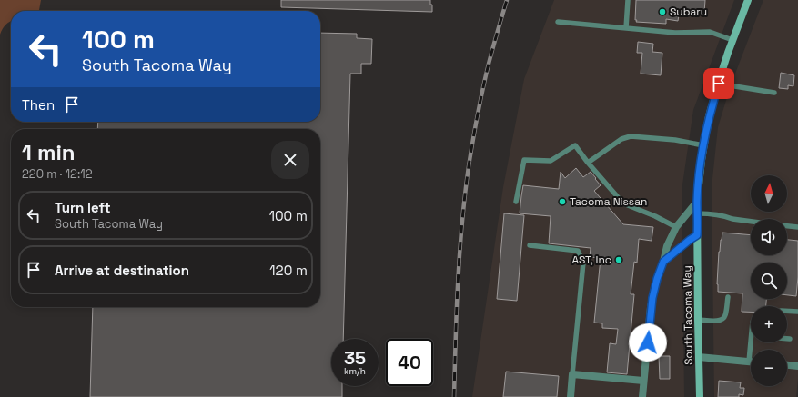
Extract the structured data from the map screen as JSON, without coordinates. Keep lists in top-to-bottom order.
{
  "streets": {
    "main road": ["South Tacoma Way"]
  },
  "places": ["Subaru", "Tacoma Nissan", "AST, Inc"],
  "north": "top",
  "page": {
    "turn": ["100 m", "South Tacoma Way"],
    "then": "Then",
    "heading": ["1 min", "220 m · 12:12"],
    "map_buttons": ["+", "−"],
    "list": [
      {
        "name": "Turn left",
        "note": "South Tacoma Way",
        "value": "100 m"
      },
      {
        "name": "Arrive at destination",
        "value": "120 m"
      }
    ],
    "speed": "35 km/h",
    "limit": "40"
  }
}
